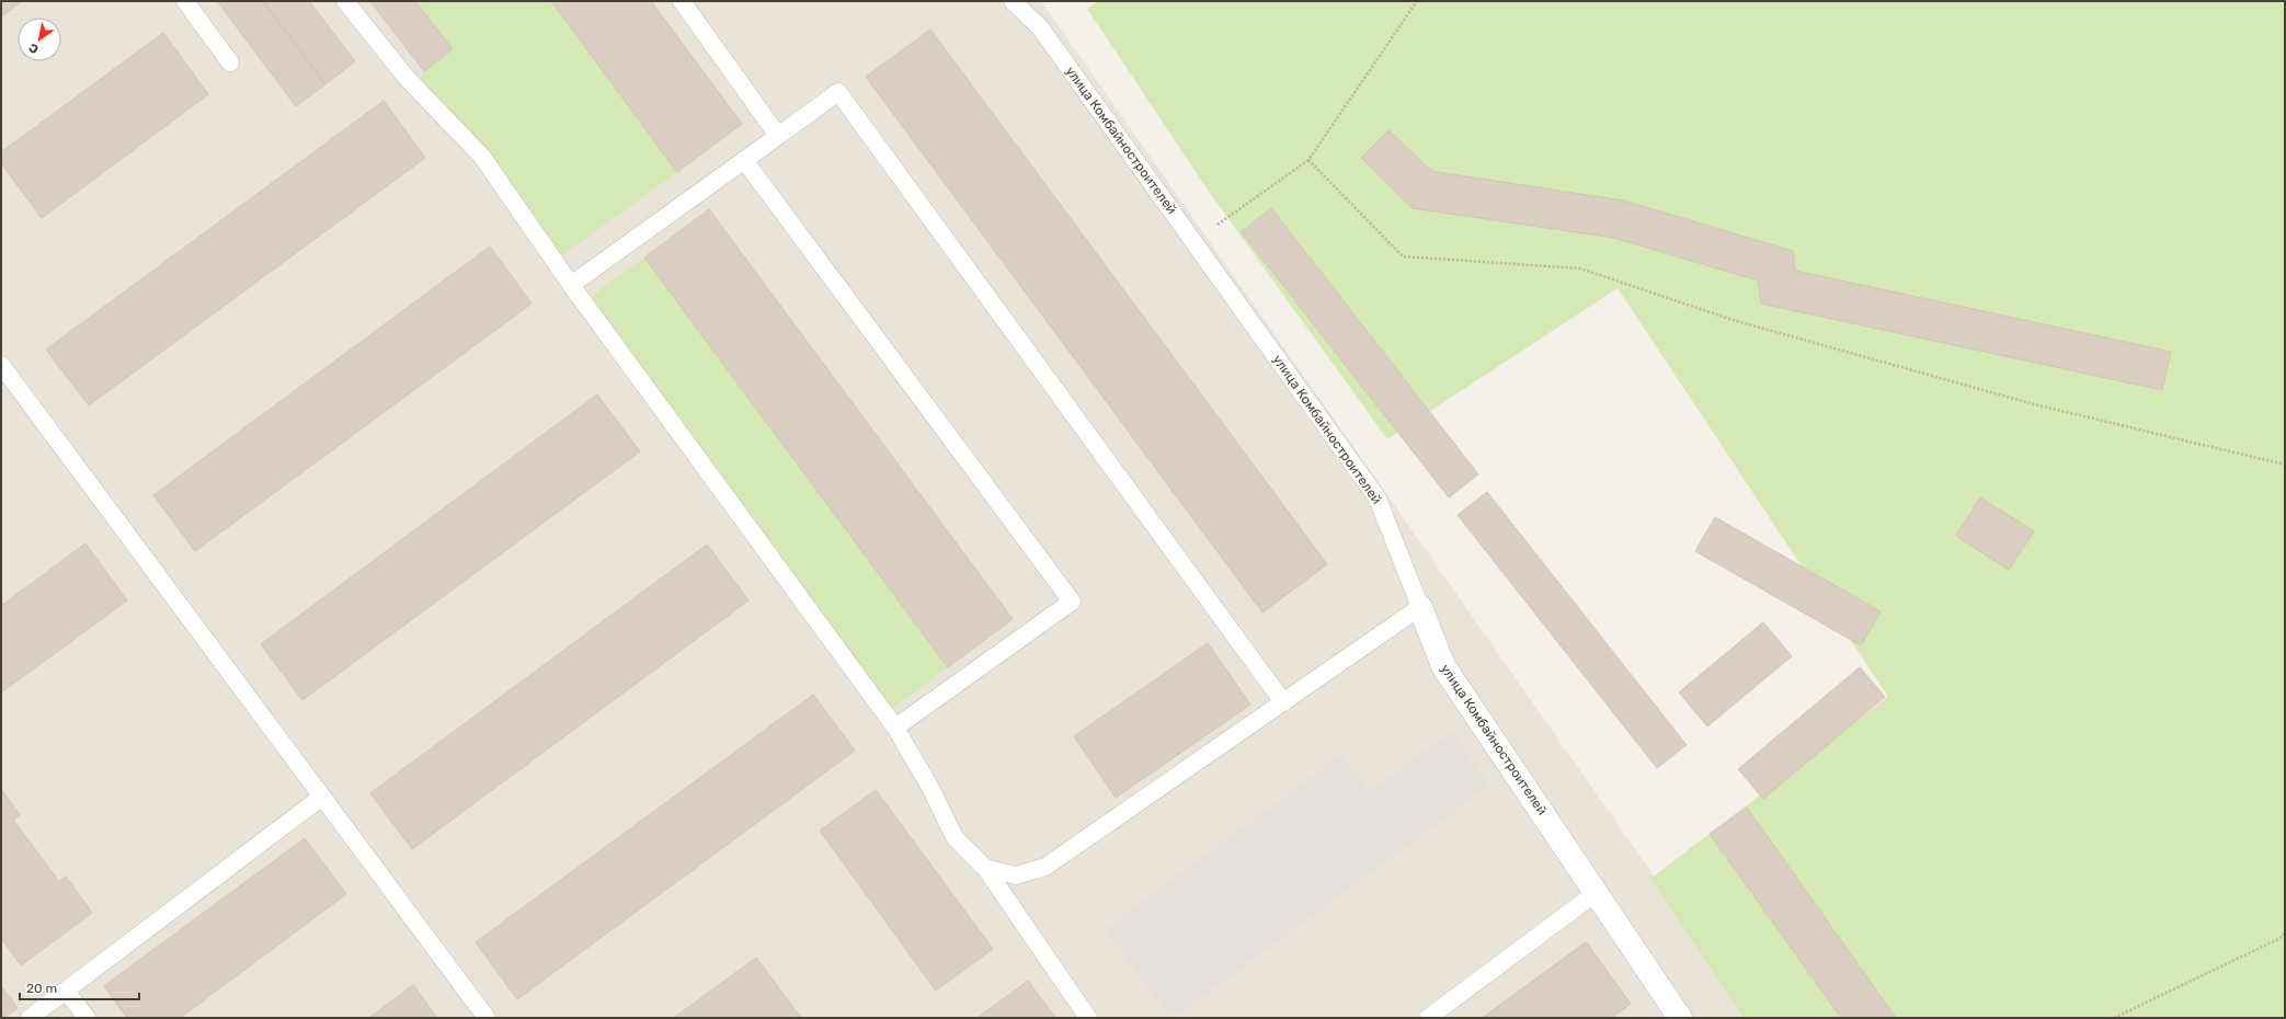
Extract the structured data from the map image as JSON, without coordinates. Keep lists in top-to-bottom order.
{
  "streets": {
    "street": ["улица Комбайностроителей"]
  },
  "scale_bar": "20 m",
  "north": "bottom left"
}
